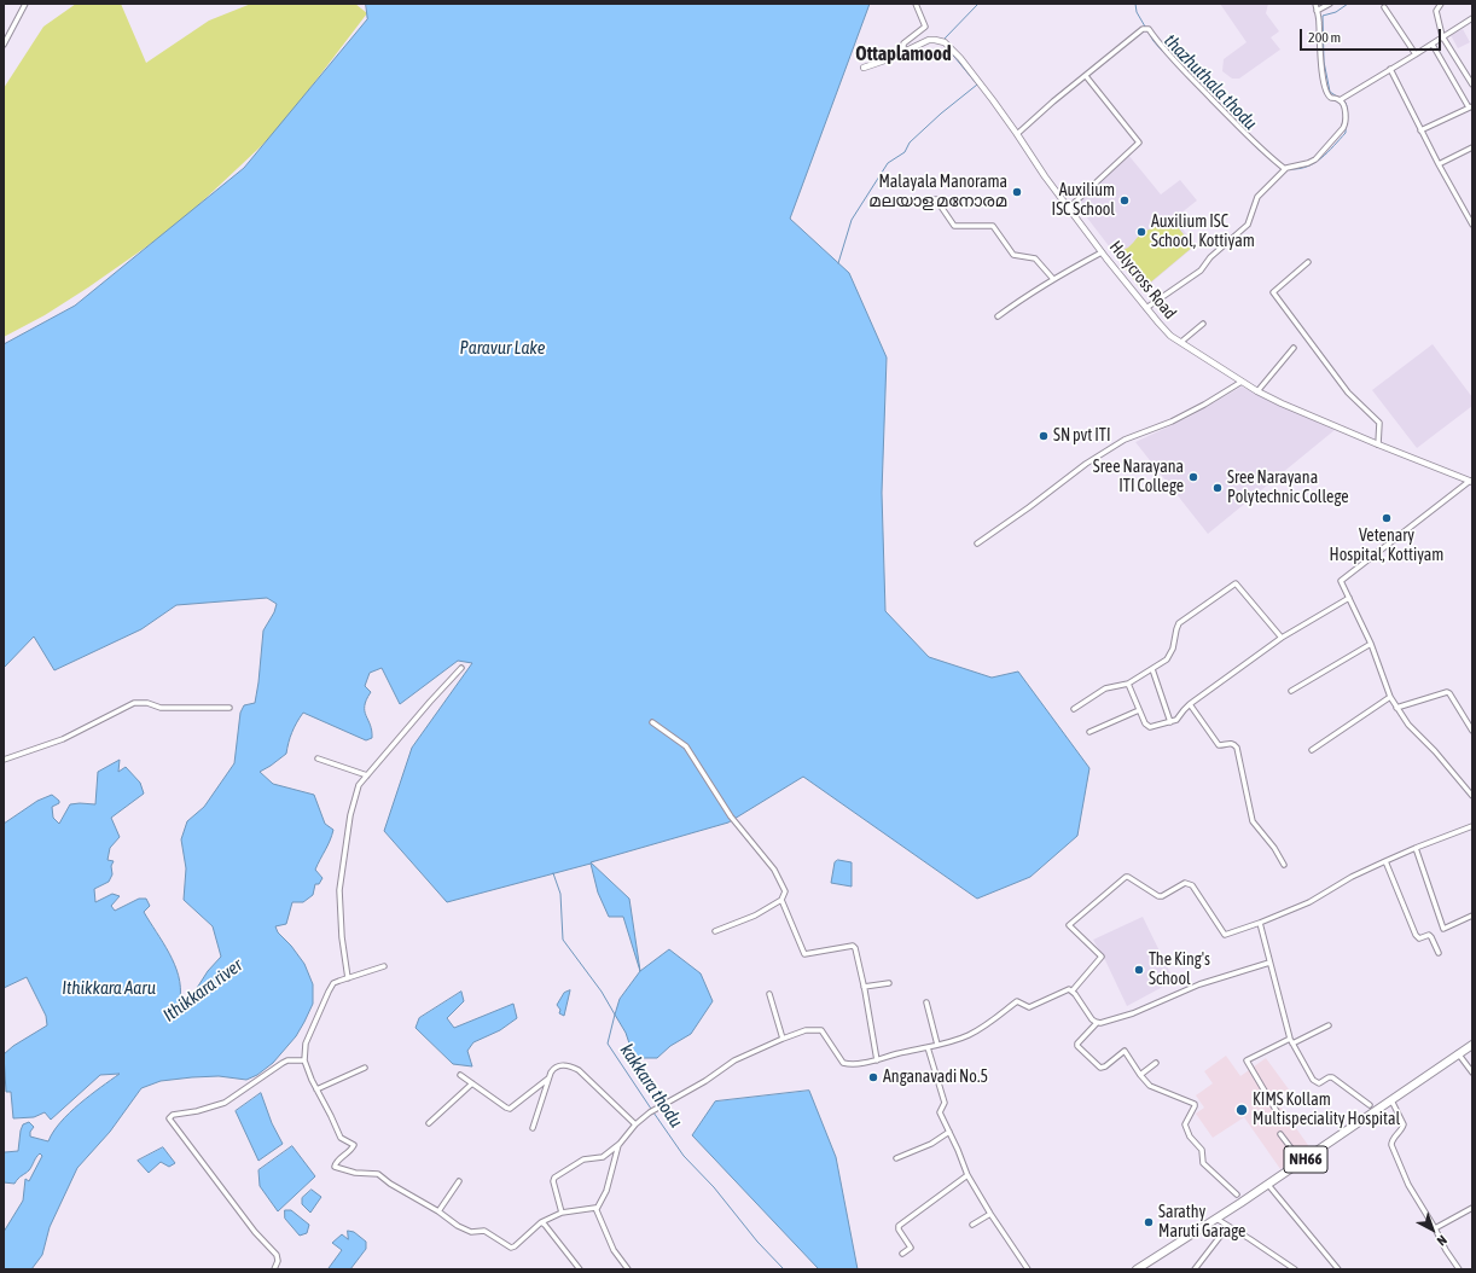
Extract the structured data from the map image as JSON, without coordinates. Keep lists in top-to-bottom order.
{
  "streets": {
    "highway": ["NH66"],
    "main road": ["Holycross Road"]
  },
  "districts": ["Ottaplamood"],
  "water": [
    "thazhuthala thodu",
    "Paravur Lake",
    "Ithikkara Aaru",
    "Ithikkara river",
    "kakkara thodu"
  ],
  "places": [
    "Malayala Manorama മലയാള മനോരമ",
    "Auxilium ISC School",
    "Auxilium ISC School, Kottiyam",
    "SN pvt ITI",
    "Sree Narayana ITI College",
    "Sree Narayana Polytechnic College",
    "Vetenary Hospital, Kottiyam",
    "The King's School",
    "Anganavadi No.5",
    "KIMS Kollam Multispeciality Hospital",
    "Sarathy Maruti Garage"
  ],
  "scale_bar": "200 m",
  "north": "bottom right"
}
